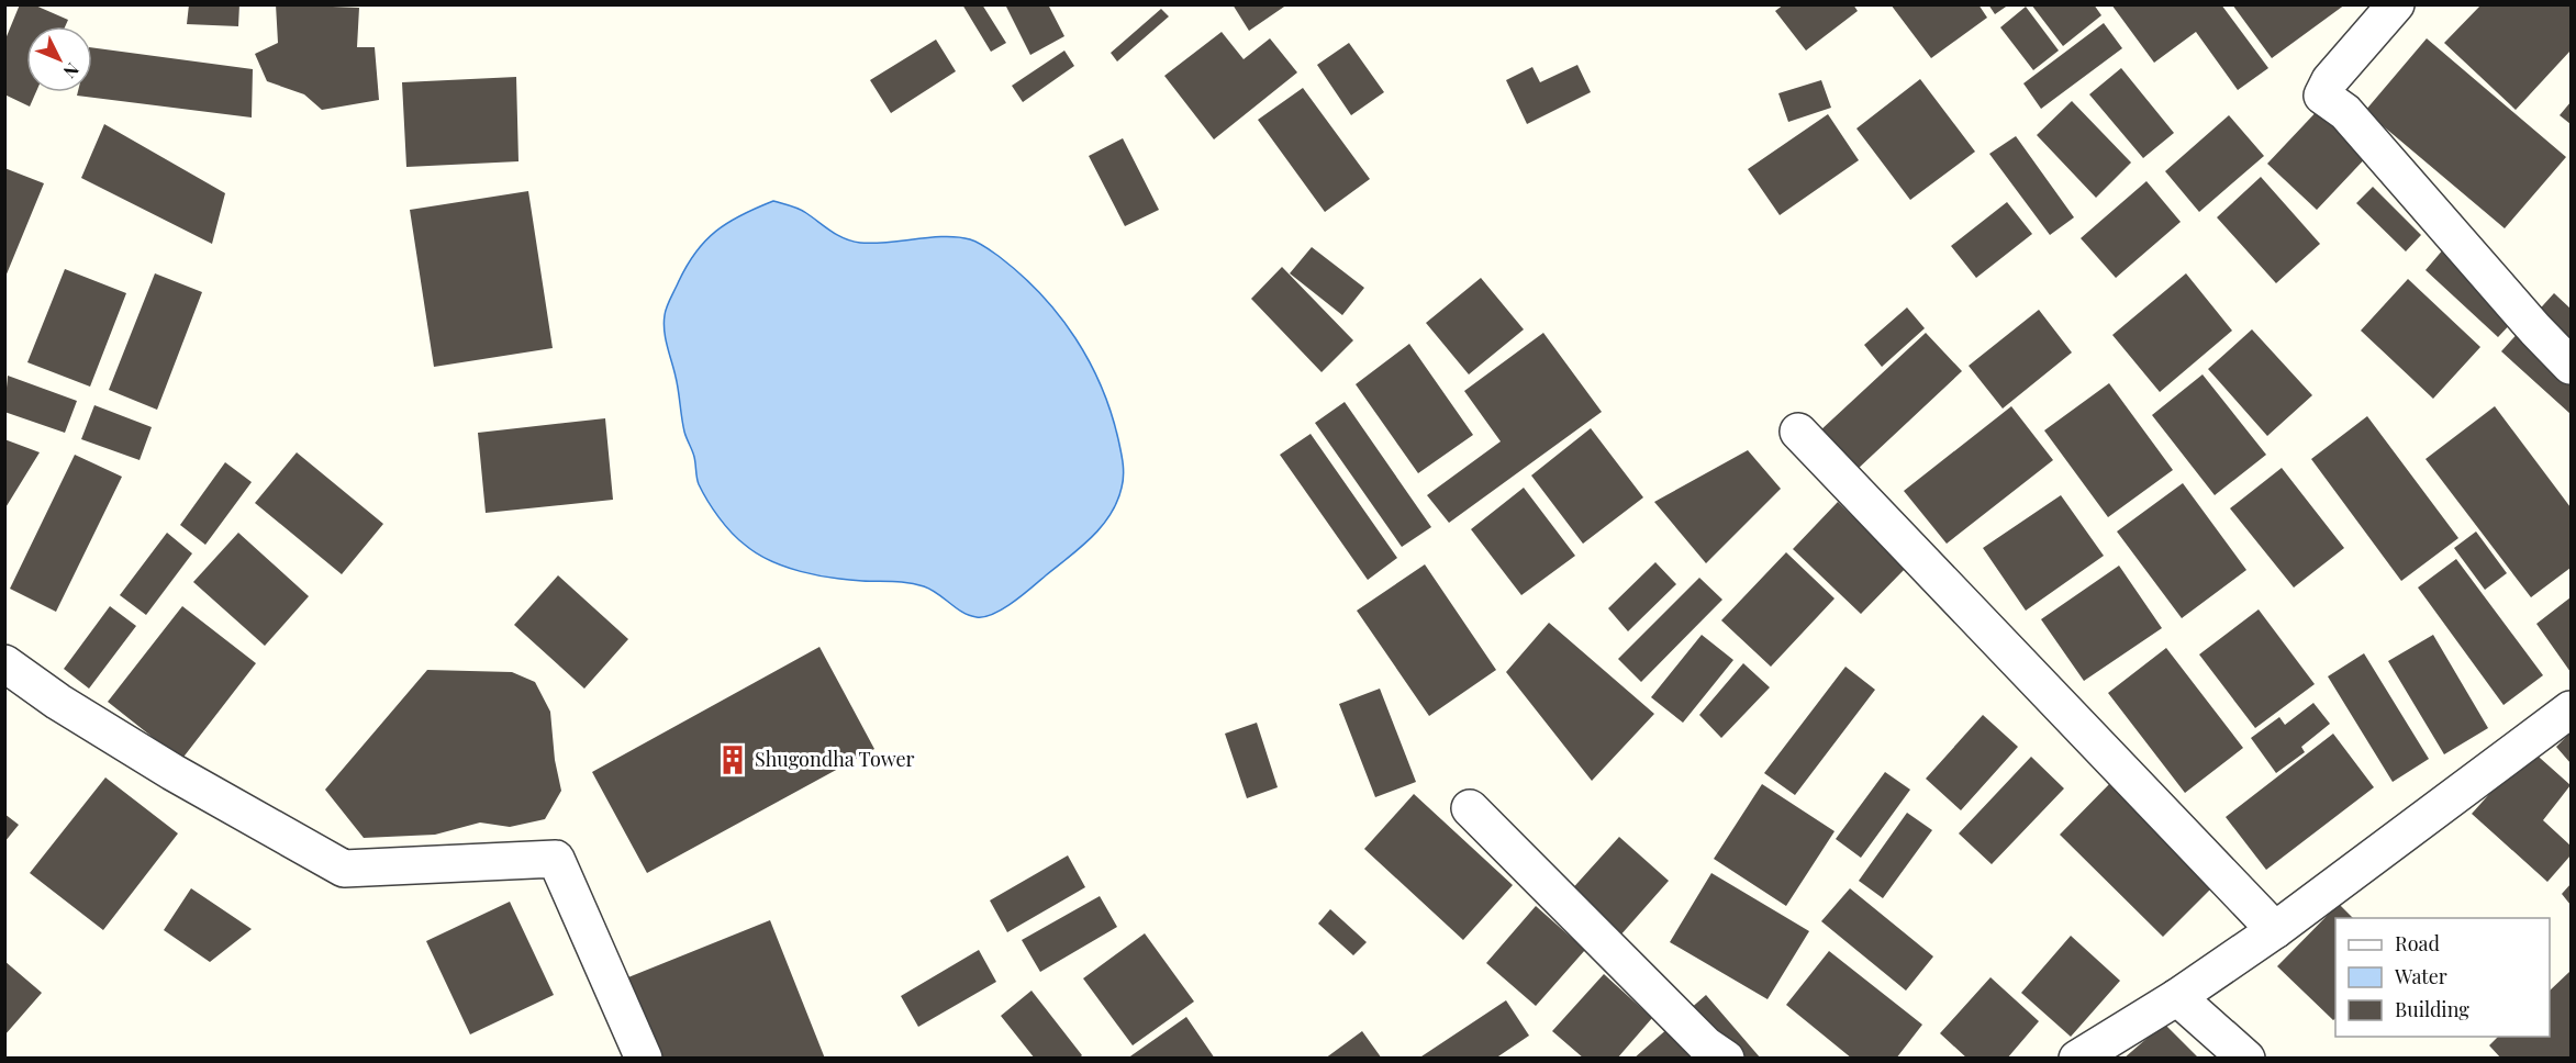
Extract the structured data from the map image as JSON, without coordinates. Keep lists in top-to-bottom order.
{
  "places": {
    "building": ["Shugondha Tower"]
  },
  "legend": ["Road", "Water", "Building"],
  "north": "bottom right"
}
